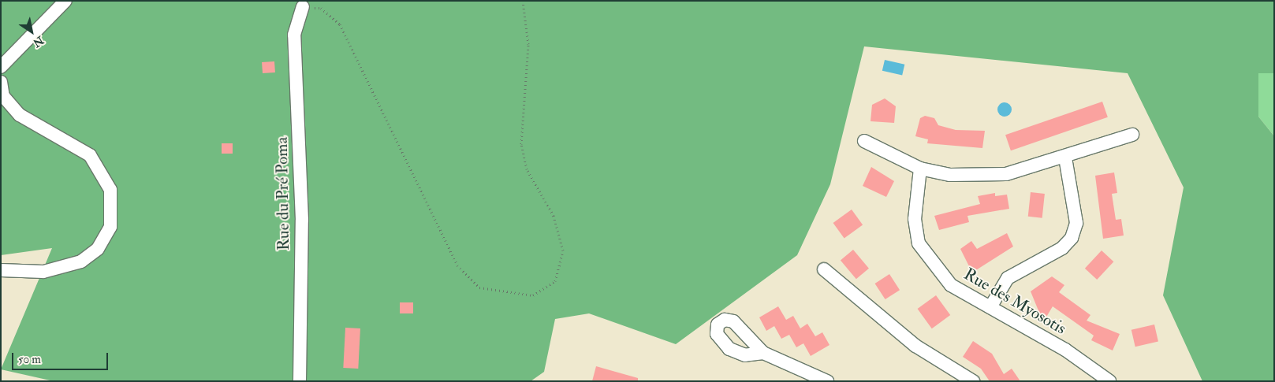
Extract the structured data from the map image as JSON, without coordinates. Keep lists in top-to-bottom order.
{
  "streets": {
    "street": ["Rue du Pré Poma", "Rue des Myosotis"]
  },
  "scale_bar": "50 m",
  "north": "bottom right"
}
